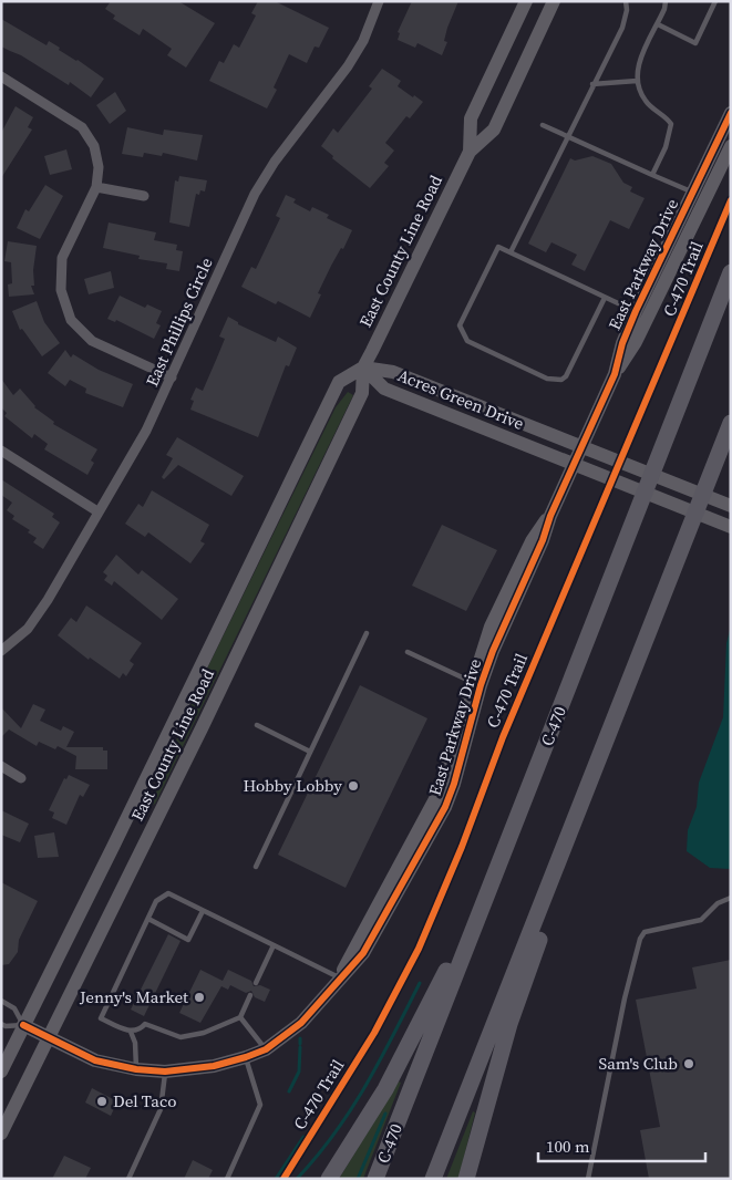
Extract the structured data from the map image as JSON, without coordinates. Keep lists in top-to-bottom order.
{
  "streets": {
    "highway": ["C-470"],
    "street": [
      "East County Line Road",
      "East Parkway Drive",
      "East Phillips Circle",
      "Acres Green Drive"
    ],
    "cycle path": ["C-470 Trail"]
  },
  "crossings": [
    ["East County Line Road", "East Parkway Drive"],
    ["East County Line Road", "Acres Green Drive"],
    ["East Parkway Drive", "Acres Green Drive"]
  ],
  "places": [
    "Hobby Lobby",
    "Jenny's Market",
    "Sam's Club",
    "Del Taco"
  ],
  "scale_bar": "100 m"
}
